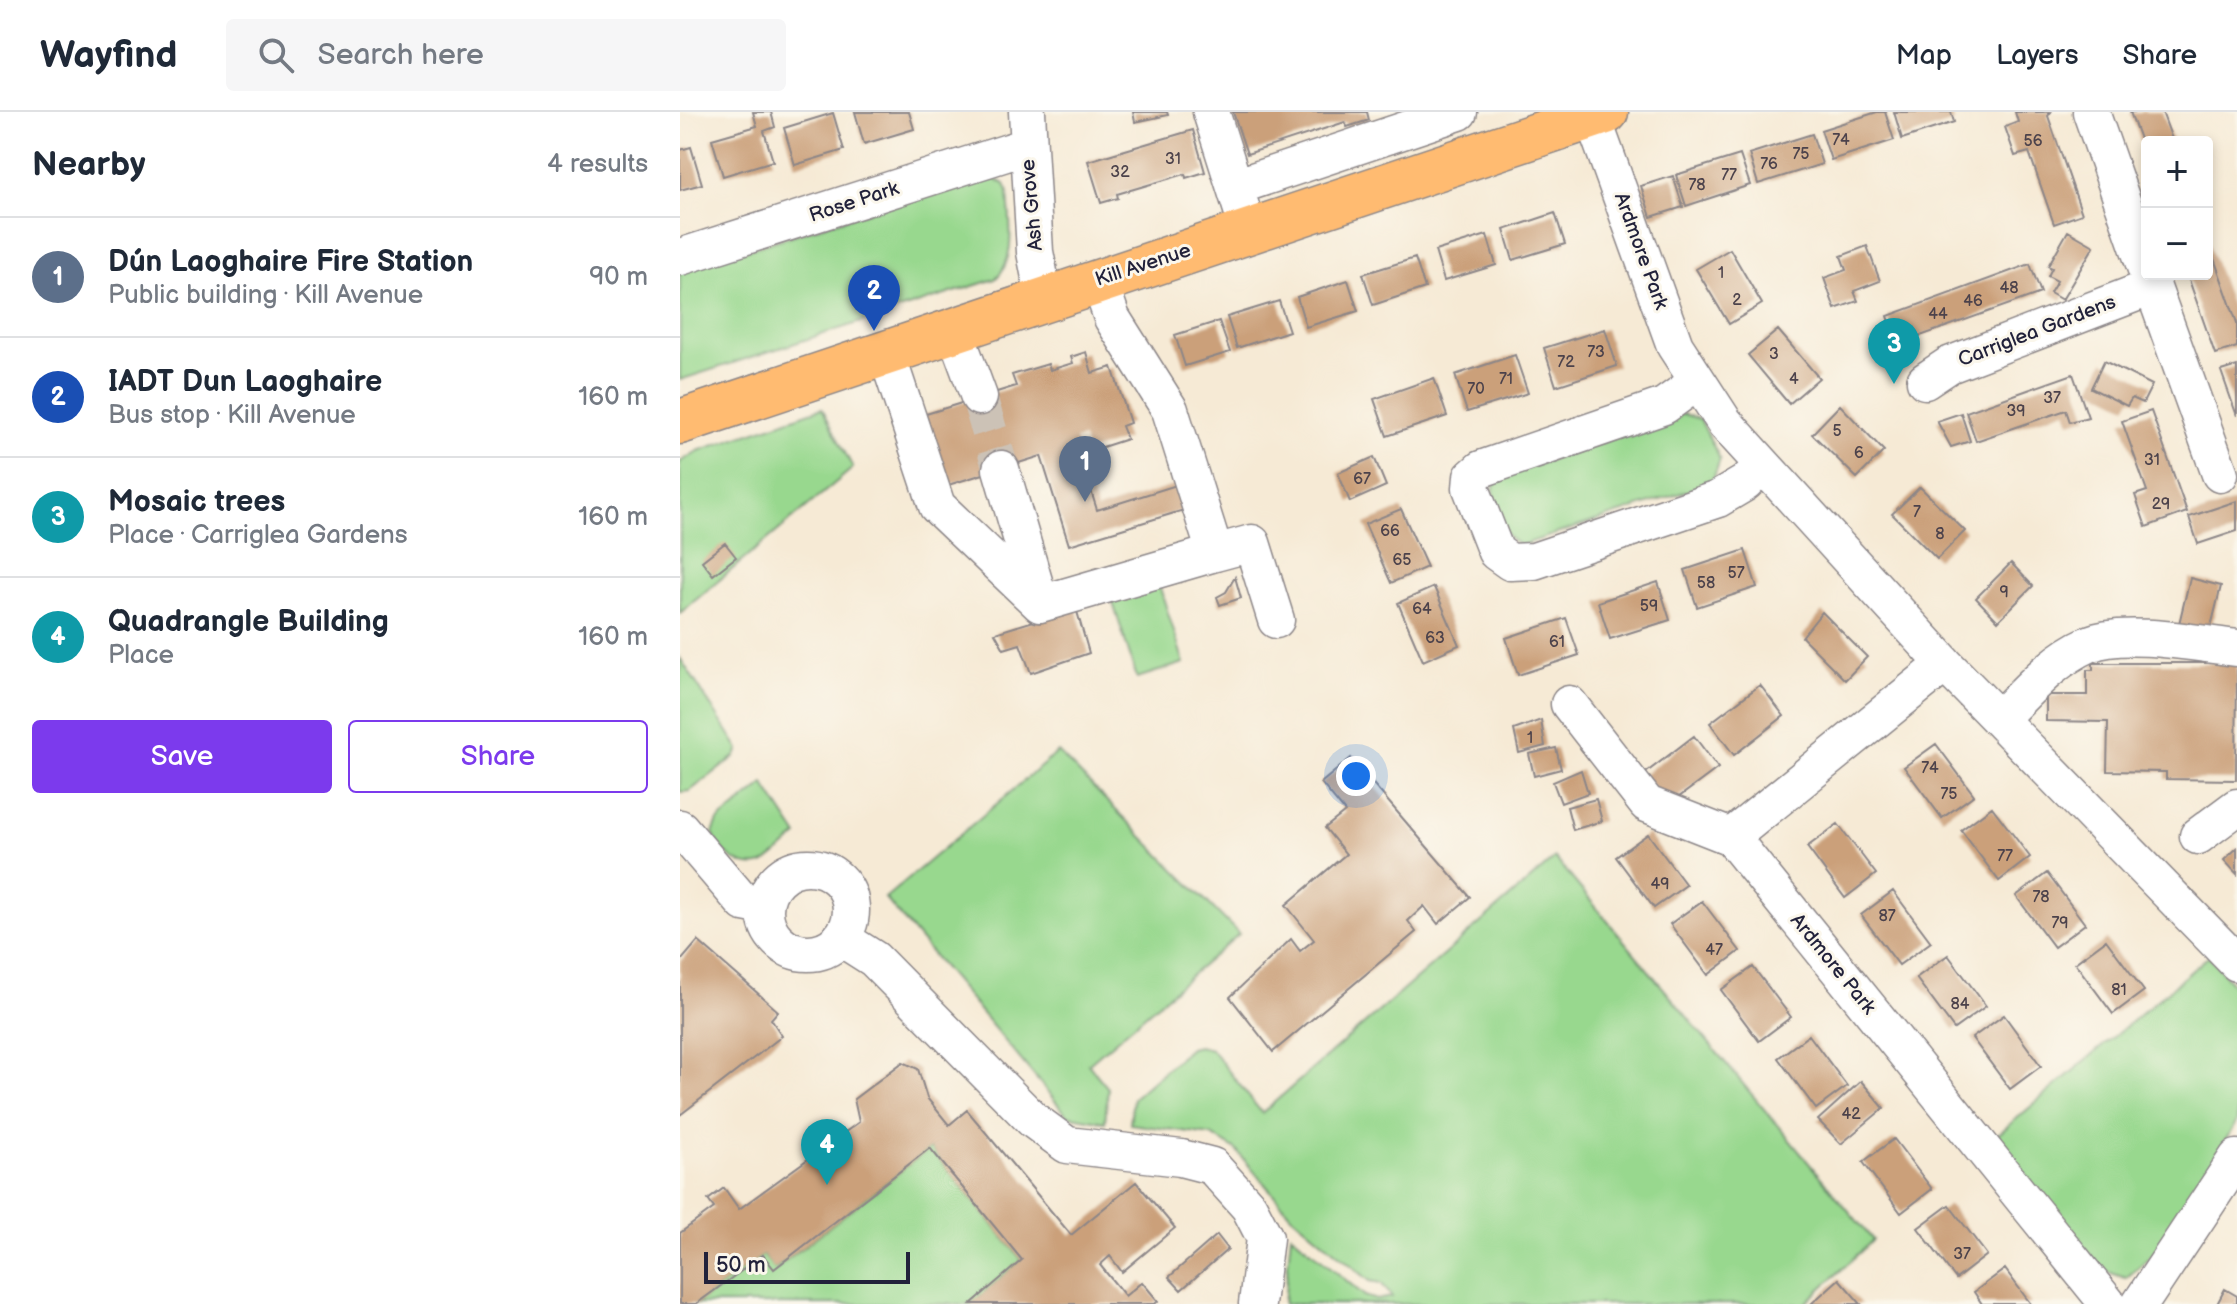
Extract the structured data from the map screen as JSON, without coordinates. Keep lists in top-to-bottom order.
{
  "streets": {
    "main road": ["Kill Avenue"],
    "street": [
      "Rose Park",
      "Ash Grove",
      "Ardmore Park",
      "Carriglea Gardens"
    ]
  },
  "crossings": [
    ["Rose Park", "Ash Grove"],
    ["Ash Grove", "Kill Avenue"],
    ["Ardmore Park", "Kill Avenue"]
  ],
  "house_numbers": [
    "74",
    "56",
    "75",
    "31",
    "76",
    "32",
    "77",
    "78",
    "1",
    "48",
    "2",
    "46",
    "44",
    "73",
    "3",
    "72",
    "71",
    "4",
    "70",
    "37",
    "39",
    "5",
    "6",
    "31",
    "67",
    "29",
    "7",
    "66",
    "8",
    "65",
    "57",
    "58",
    "9",
    "59",
    "64",
    "63",
    "61",
    "1",
    "74",
    "75",
    "77",
    "49",
    "78",
    "87",
    "79",
    "47",
    "81",
    "84",
    "42",
    "37"
  ],
  "scale_bar": "50 m",
  "page": {
    "header": "Wayfind",
    "search": "Search here",
    "nav": ["Map", "Layers", "Share"],
    "heading": ["Nearby", "4 results"],
    "map_buttons": ["+", "−"],
    "list": [
      {
        "mark": "1",
        "name": "Dún Laoghaire Fire Station",
        "note": "Public building · Kill Avenue",
        "value": "90 m"
      },
      {
        "mark": "2",
        "name": "IADT Dun Laoghaire",
        "note": "Bus stop · Kill Avenue",
        "value": "160 m"
      },
      {
        "mark": "3",
        "name": "Mosaic trees",
        "note": "Place · Carriglea Gardens",
        "value": "160 m"
      },
      {
        "mark": "4",
        "name": "Quadrangle Building",
        "note": "Place",
        "value": "160 m"
      }
    ],
    "pins": [
      "2",
      "3",
      "1",
      "4"
    ],
    "buttons": ["Save", "Share"],
    "scale": "50 m"
  }
}
